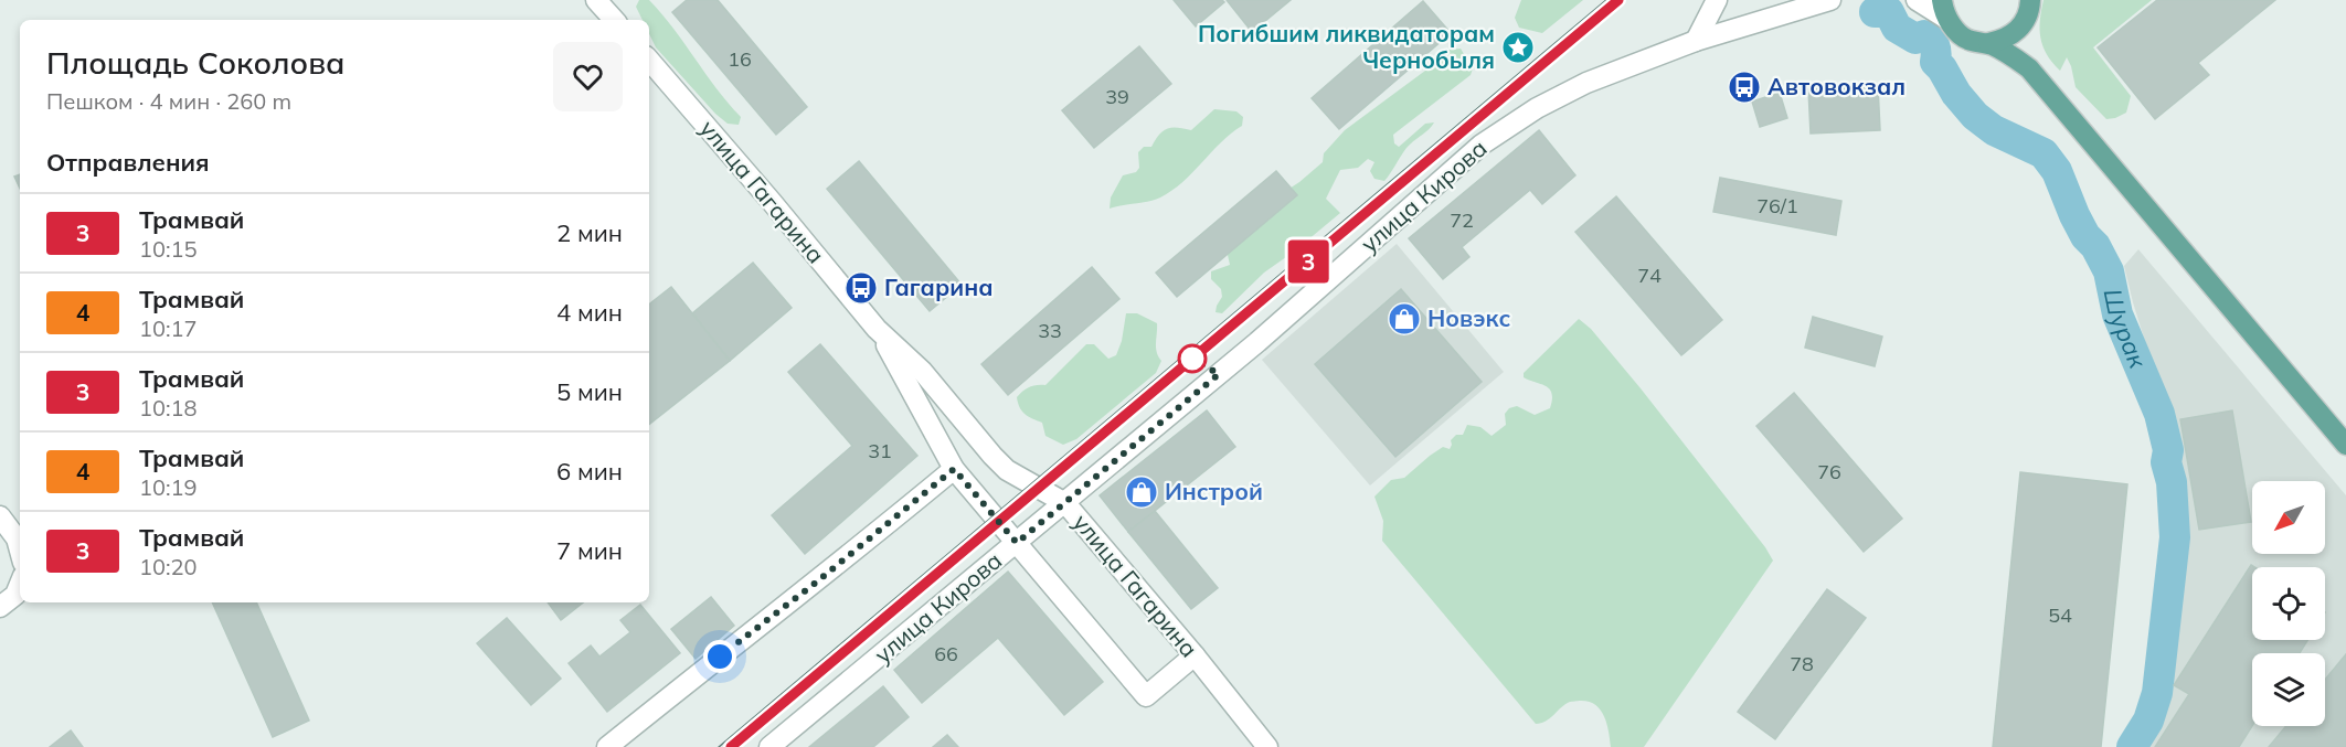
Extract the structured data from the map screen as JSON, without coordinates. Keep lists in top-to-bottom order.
{
  "streets": {
    "street": ["улица Гагарина", "улица Кирова"]
  },
  "crossings": [
    ["улица Гагарина", "улица Кирова"]
  ],
  "water": ["Шурак"],
  "places": {
    "place": ["Погибшим ликвидаторам Чернобыля"],
    "bus stop": ["Автовокзал", "Гагарина"],
    "shop": ["Новэкс", "Инстрой"]
  },
  "lines": ["tram line 3"],
  "house_numbers": [
    "16",
    "39",
    "76/1",
    "72",
    "74",
    "33",
    "31",
    "76",
    "54",
    "66",
    "78"
  ],
  "north": "bottom left",
  "page": {
    "on_map": "3",
    "heading": [
      ["Площадь Соколова", "Пешком · 4 мин · 260 m"],
      "Отправления"
    ],
    "list": [
      {
        "mark": "3",
        "name": "Трамвай",
        "note": "10:15",
        "value": "2 мин"
      },
      {
        "mark": "4",
        "name": "Трамвай",
        "note": "10:17",
        "value": "4 мин"
      },
      {
        "mark": "3",
        "name": "Трамвай",
        "note": "10:18",
        "value": "5 мин"
      },
      {
        "mark": "4",
        "name": "Трамвай",
        "note": "10:19",
        "value": "6 мин"
      },
      {
        "mark": "3",
        "name": "Трамвай",
        "note": "10:20",
        "value": "7 мин"
      }
    ]
  }
}
